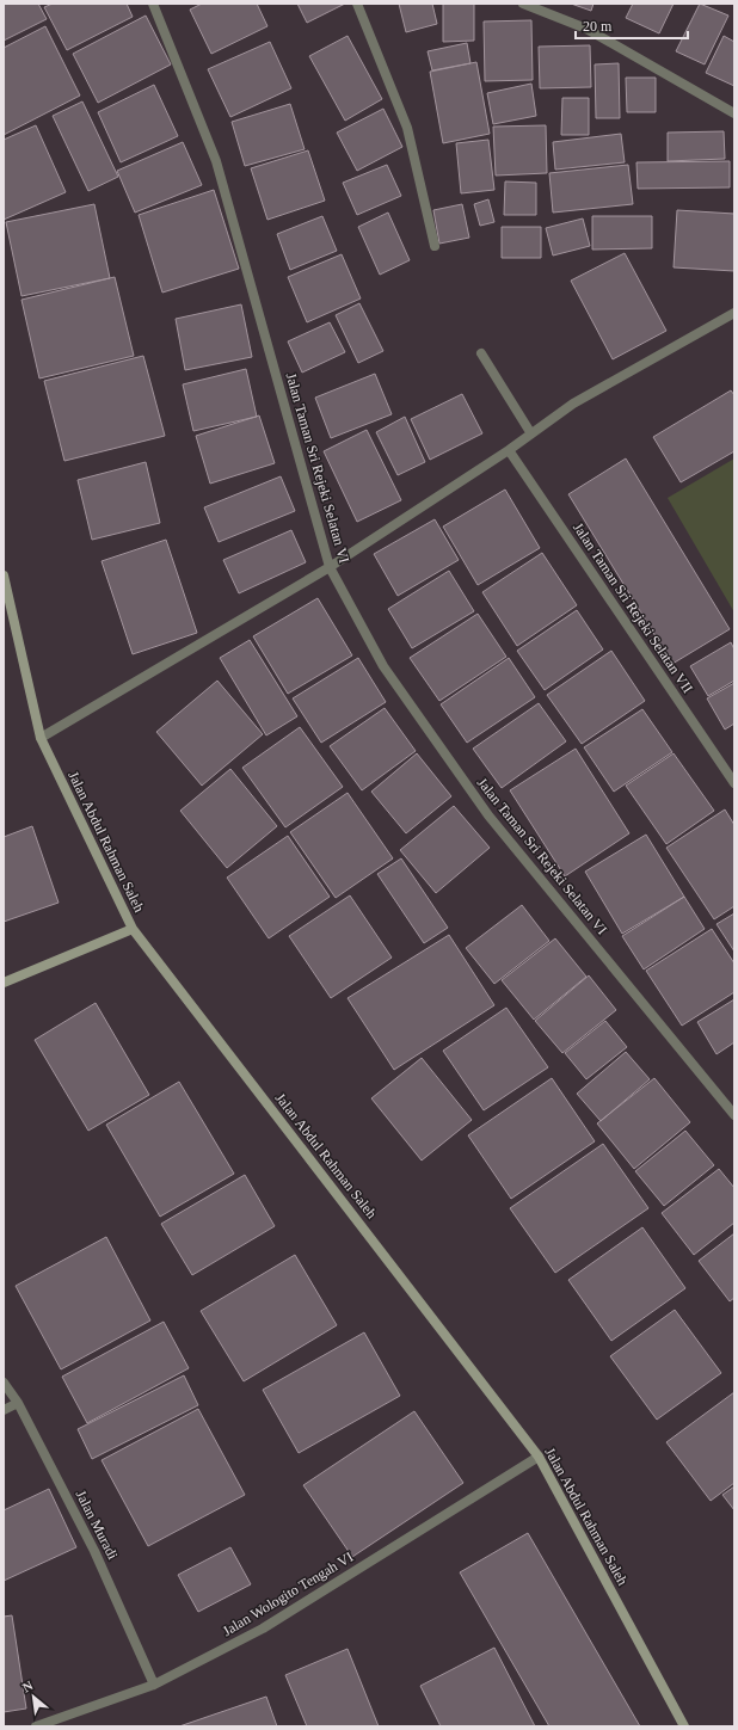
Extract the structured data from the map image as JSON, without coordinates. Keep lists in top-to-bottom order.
{
  "streets": {
    "street": [
      "Jalan Taman Sri Rejeki Selatan VI",
      "Jalan Taman Sri Rejeki Selatan VII",
      "Jalan Abdul Rahman Saleh",
      "Jalan Muradi",
      "Jalan Wologito Tengah VI"
    ]
  },
  "crossings": [
    ["Jalan Abdul Rahman Saleh", "Jalan Wologito Tengah VI"],
    ["Jalan Muradi", "Jalan Wologito Tengah VI"]
  ],
  "scale_bar": "20 m",
  "north": "top left"
}
